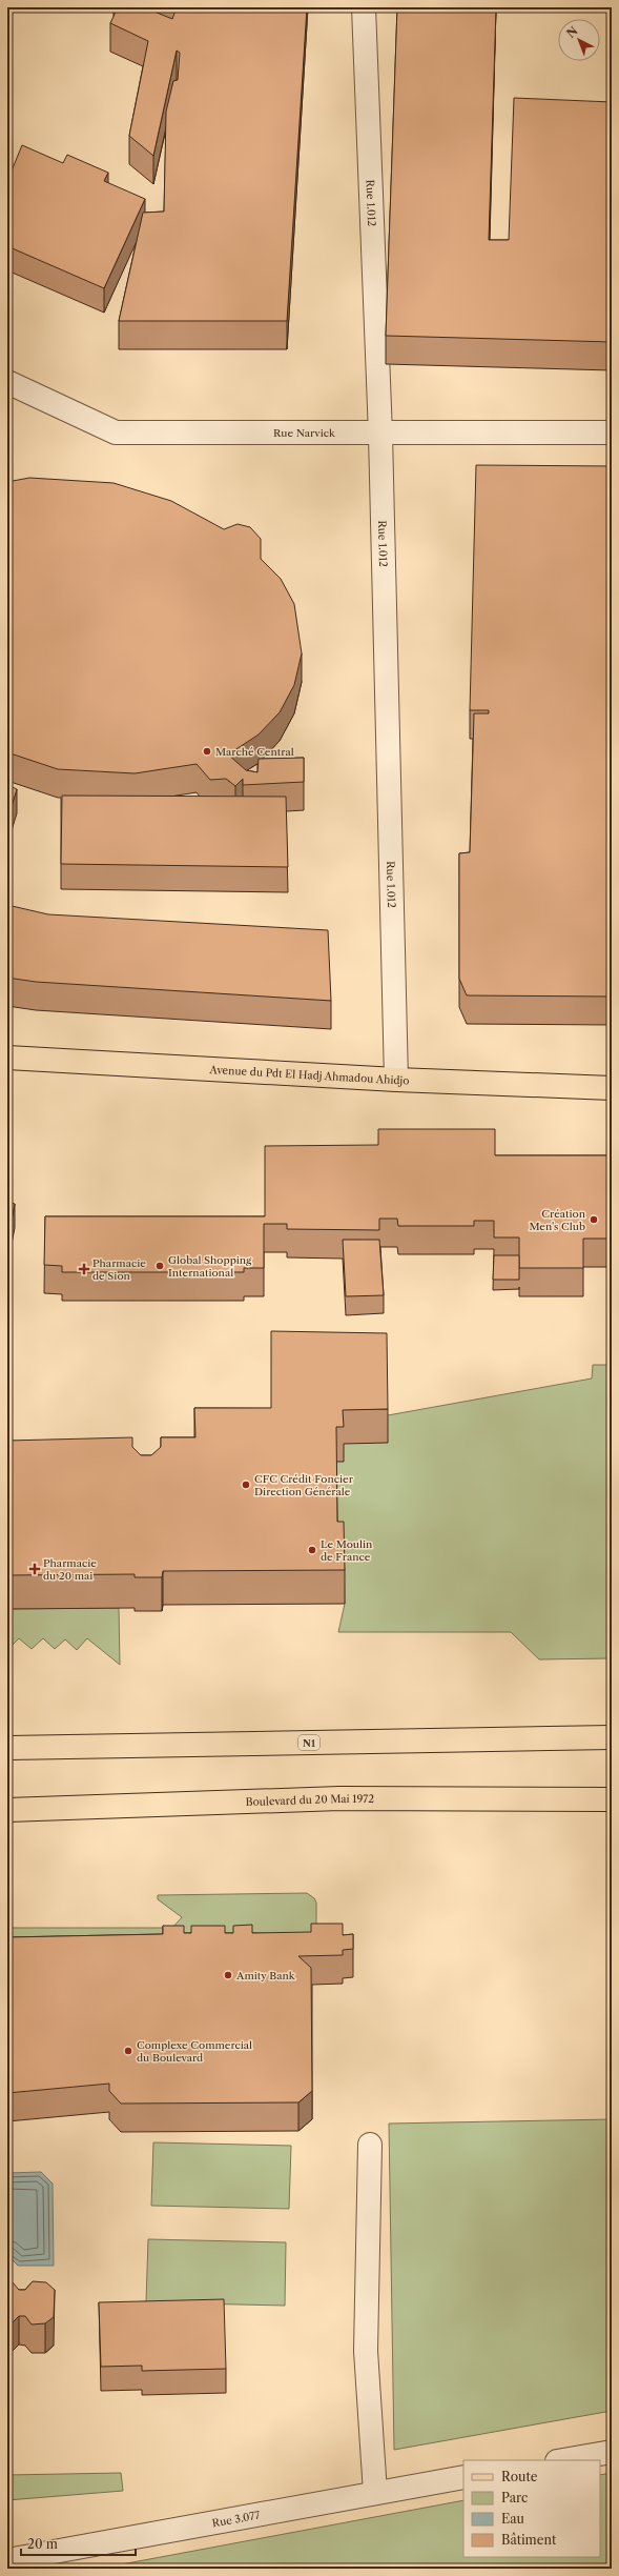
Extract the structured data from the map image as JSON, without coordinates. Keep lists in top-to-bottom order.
{
  "streets": {
    "main road": ["Avenue du Pdt El Hadj Ahmadou Ahidjo", "N1", "Boulevard du 20 Mai 1972"],
    "street": ["Rue 1.012", "Rue Narvick", "Rue 3.077"]
  },
  "crossings": [
    ["Rue 1.012", "Rue Narvick"],
    ["Rue 1.012", "Avenue du Pdt El Hadj Ahmadou Ahidjo"]
  ],
  "places": {
    "other": [
      "Marché Central",
      "Création Men's Club",
      "Global Shopping International",
      "CFC Crédit Foncier Direction Générale",
      "Le Moulin de France",
      "Amity Bank",
      "Complexe Commercial du Boulevard"
    ],
    "health": ["Pharmacie de Sion", "Pharmacie du 20 mai"]
  },
  "legend": [
    "Route",
    "Parc",
    "Eau",
    "Bâtiment"
  ],
  "scale_bar": "20 m",
  "north": "top left"
}
